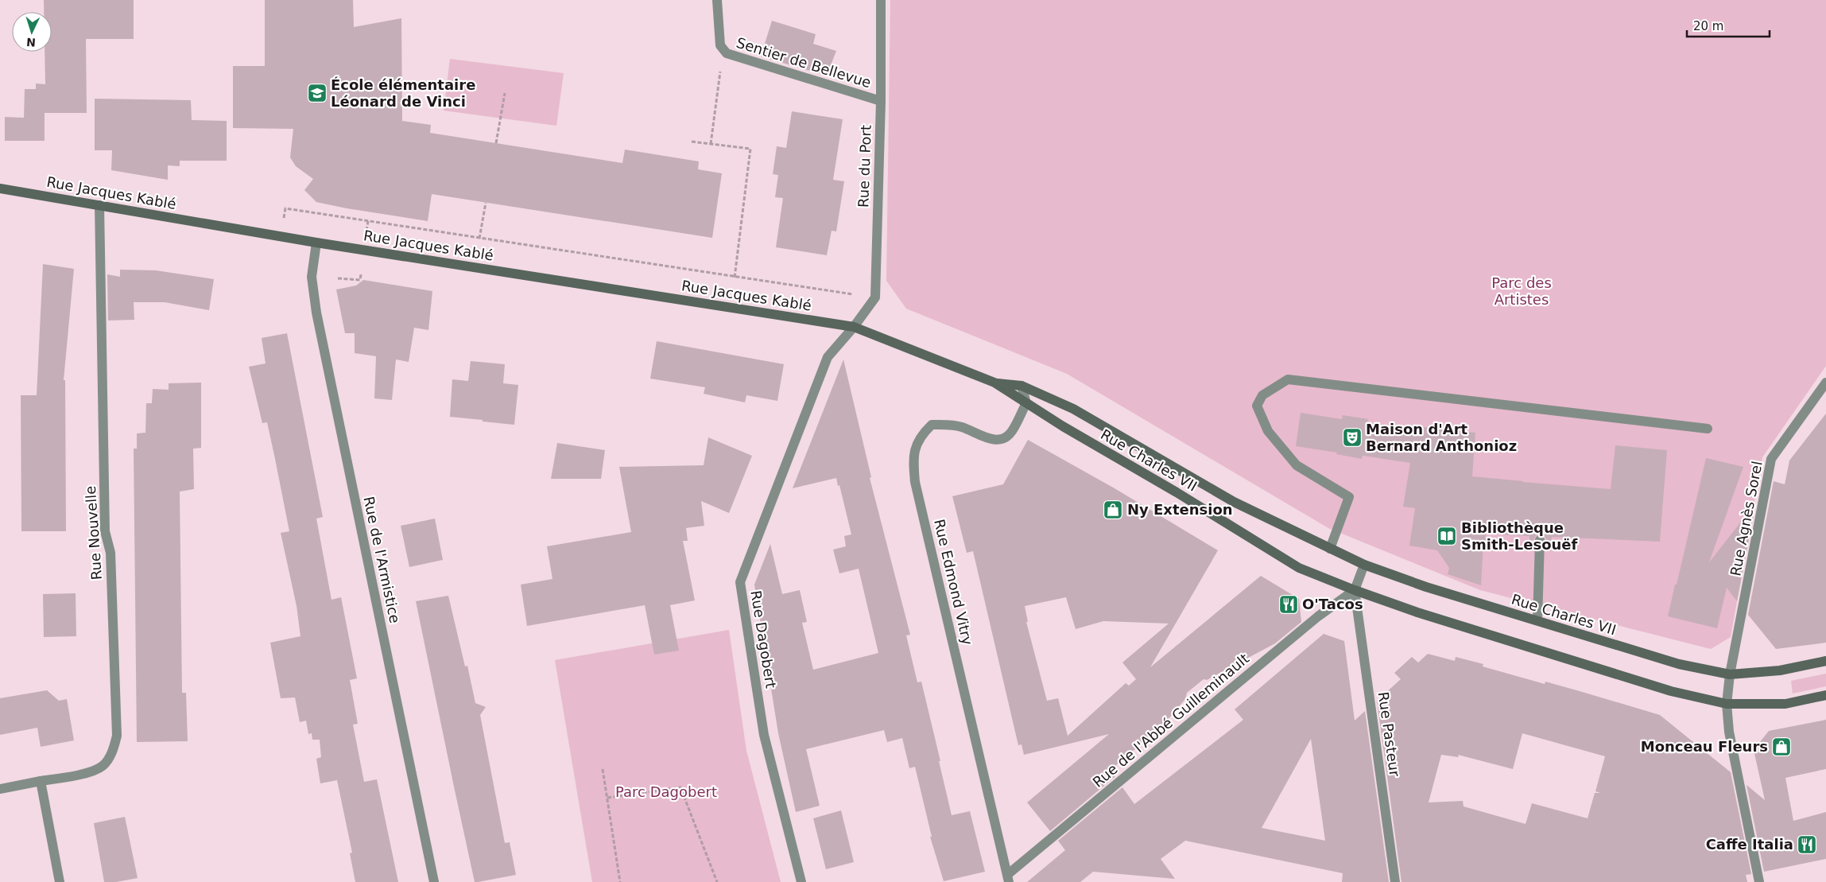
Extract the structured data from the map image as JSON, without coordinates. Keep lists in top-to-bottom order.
{
  "streets": {
    "main road": ["Rue Jacques Kablé", "Rue Charles VII"],
    "street": [
      "Sentier de Bellevue",
      "Rue du Port",
      "Rue Agnès Sorel",
      "Rue Nouvelle",
      "Rue de l'Armistice",
      "Rue Edmond Vitry",
      "Rue Dagobert",
      "Rue de l'Abbé Guilleminault",
      "Rue Pasteur"
    ]
  },
  "crossings": [
    ["Sentier de Bellevue", "Rue du Port"],
    ["Rue du Port", "Rue Jacques Kablé"],
    ["Rue du Port", "Rue Charles VII"],
    ["Rue du Port", "Rue Dagobert"],
    ["Rue Jacques Kablé", "Rue Charles VII"],
    ["Rue Jacques Kablé", "Rue Nouvelle"],
    ["Rue Jacques Kablé", "Rue de l'Armistice"],
    ["Rue Jacques Kablé", "Rue Dagobert"],
    ["Rue Charles VII", "Rue Agnès Sorel"],
    ["Rue Charles VII", "Rue Edmond Vitry"],
    ["Rue Charles VII", "Rue Dagobert"],
    ["Rue Charles VII", "Rue de l'Abbé Guilleminault"],
    ["Rue Charles VII", "Rue Pasteur"],
    ["Rue Edmond Vitry", "Rue de l'Abbé Guilleminault"],
    ["Rue de l'Abbé Guilleminault", "Rue Pasteur"]
  ],
  "parks": ["Parc des Artistes", "Parc Dagobert"],
  "places": {
    "school or university": ["École élémentaire Léonard de Vinci"],
    "theatre": ["Maison d'Art Bernard Anthonioz"],
    "shop": ["Ny Extension", "Monceau Fleurs"],
    "library": ["Bibliothèque Smith-Lesouëf"],
    "restaurant": ["O'Tacos", "Caffe Italia"]
  },
  "scale_bar": "20 m",
  "north": "bottom"
}
